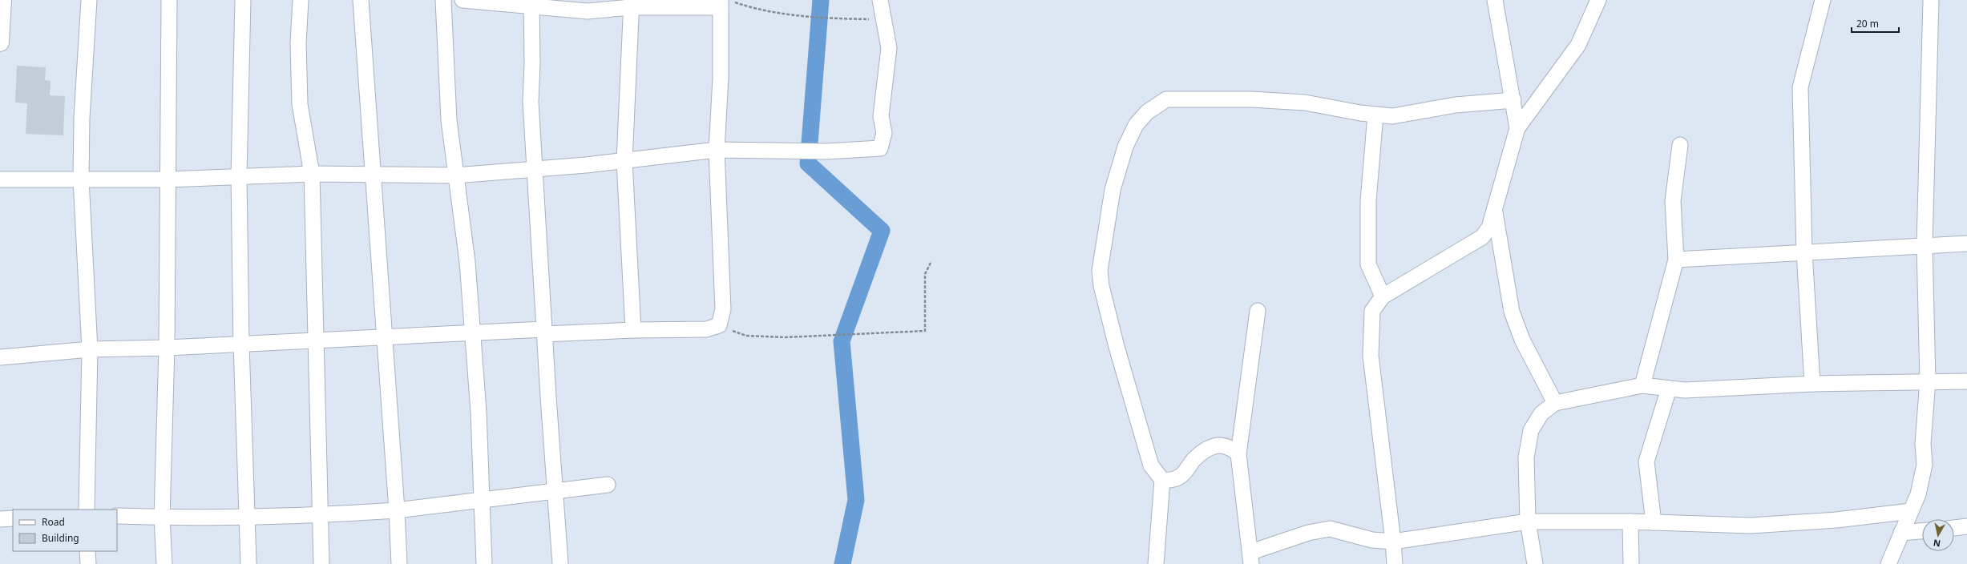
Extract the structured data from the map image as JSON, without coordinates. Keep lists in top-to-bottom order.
{
  "legend": ["Road", "Building"],
  "scale_bar": "20 m",
  "north": "bottom"
}
